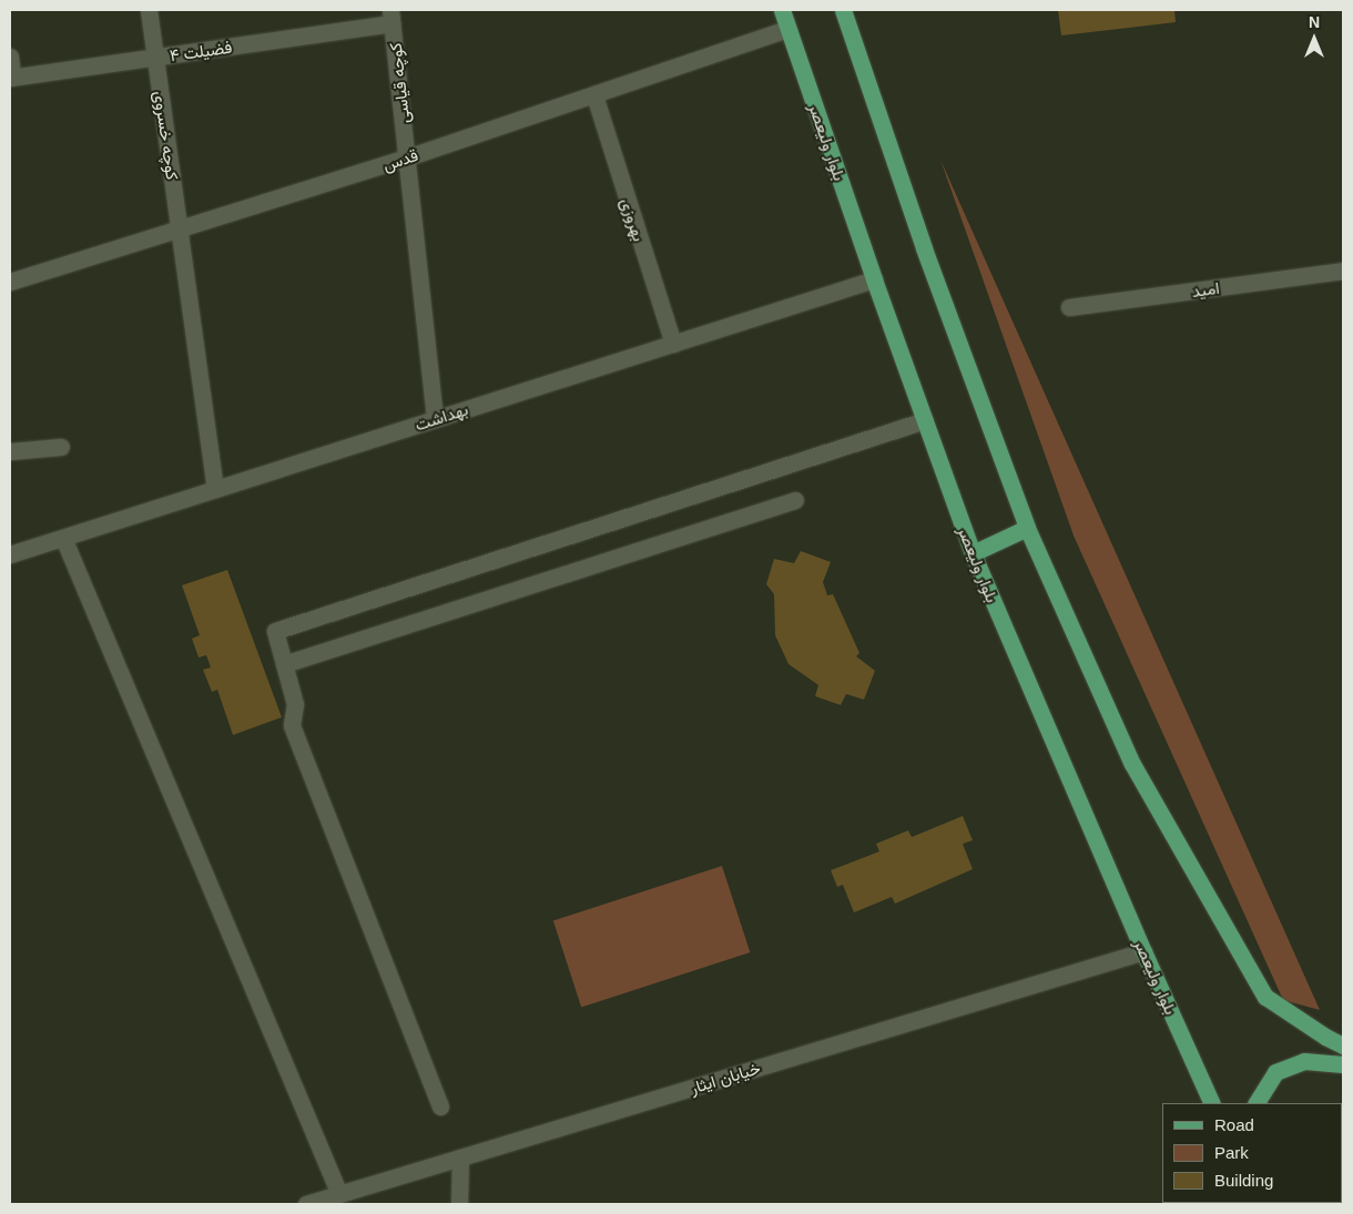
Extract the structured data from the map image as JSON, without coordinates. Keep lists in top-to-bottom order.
{
  "streets": {
    "main road": ["بلوار ولیعصر"],
    "street": [
      "فضیلت ۴",
      "کوچه قیاسی",
      "کوچه خسروی",
      "قدس",
      "بهروزی",
      "امید",
      "بهداشت",
      "خیابان ایثار"
    ]
  },
  "crossings": [
    ["فضیلت ۴", "کوچه قیاسی"],
    ["فضیلت ۴", "کوچه خسروی"],
    ["کوچه قیاسی", "قدس"],
    ["کوچه قیاسی", "بهداشت"],
    ["کوچه خسروی", "قدس"],
    ["کوچه خسروی", "بهداشت"],
    ["بلوار ولیعصر", "قدس"],
    ["بلوار ولیعصر", "بهداشت"],
    ["بلوار ولیعصر", "خیابان ایثار"],
    ["قدس", "بهروزی"],
    ["بهروزی", "بهداشت"]
  ],
  "legend": ["Road", "Park", "Building"],
  "north": "top"
}
